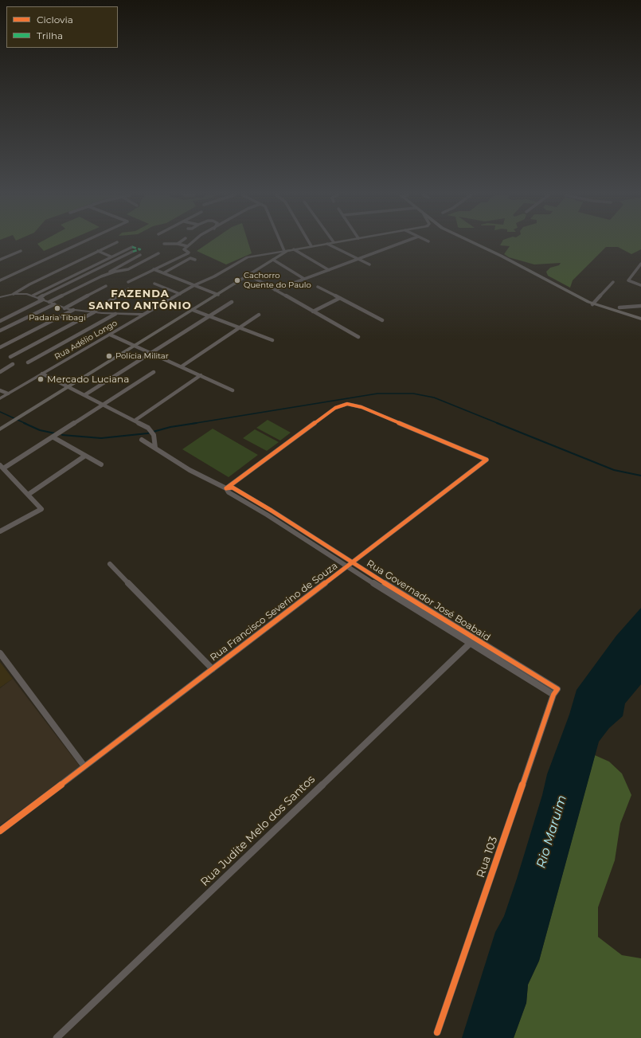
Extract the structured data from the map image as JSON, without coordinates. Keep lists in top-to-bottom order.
{
  "streets": {
    "street": [
      "Rua Adélio Longo",
      "Rua Governador José Boabaid",
      "Rua Francisco Severino de Souza",
      "Rua Judite Melo dos Santos",
      "Rua 103"
    ]
  },
  "crossings": [
    ["Rua Governador José Boabaid", "Rua Francisco Severino de Souza"],
    ["Rua Governador José Boabaid", "Rua Judite Melo dos Santos"],
    ["Rua Governador José Boabaid", "Rua 103"]
  ],
  "districts": ["FAZENDA SANTO ANTÔNIO"],
  "water": ["Rio Maruim"],
  "places": [
    "Cachorro Quente do Paulo",
    "Padaria Tibagi",
    "Polícia Militar",
    "Mercado Luciana"
  ],
  "legend": ["Ciclovia", "Trilha"]
}
